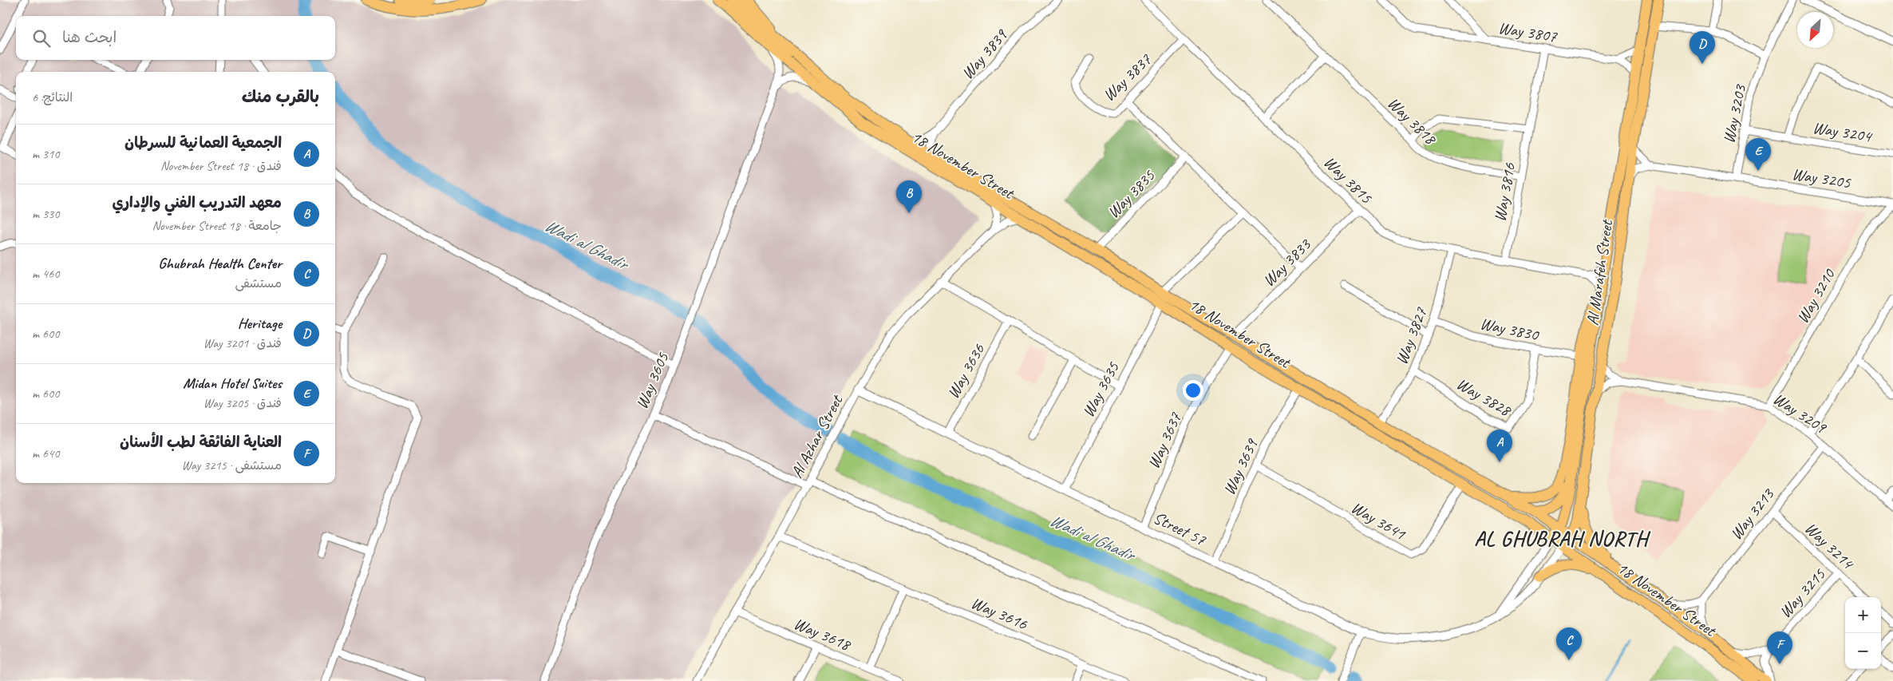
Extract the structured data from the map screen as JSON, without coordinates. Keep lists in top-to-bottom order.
{
  "streets": {
    "main road": ["18 November Street", "Al Marafeh Street"],
    "street": [
      "Way 3807",
      "Way 3839",
      "Way 3837",
      "Way 3203",
      "Way 3818",
      "Way 3204",
      "Way 3205",
      "Way 3815",
      "Way 3816",
      "Way 3835",
      "Way 3833",
      "Way 3210",
      "Way 3830",
      "Way 3827",
      "Way 3636",
      "Way 3605",
      "Way 3635",
      "Way 3828",
      "Way 3209",
      "Al Azhar Street",
      "Way 3637",
      "Way 3639",
      "Way 3213",
      "Way 3641",
      "Street 57",
      "Way 3214",
      "Way 3215",
      "Way 3616",
      "Way 3618"
    ]
  },
  "crossings": [
    ["Way 3807", "Way 3816"],
    ["Way 3839", "18 November Street"],
    ["Way 3837", "Way 3815"],
    ["Way 3203", "Way 3204"],
    ["Way 3203", "Way 3205"],
    ["Way 3818", "Way 3816"],
    ["18 November Street", "Way 3835"],
    ["18 November Street", "Way 3833"],
    ["18 November Street", "Al Marafeh Street"],
    ["18 November Street", "Way 3827"],
    ["18 November Street", "Way 3605"],
    ["18 November Street", "Way 3635"],
    ["18 November Street", "Al Azhar Street"],
    ["18 November Street", "Way 3637"],
    ["18 November Street", "Way 3639"],
    ["18 November Street", "Way 3641"],
    ["18 November Street", "Street 57"],
    ["18 November Street", "Way 3215"],
    ["Way 3205", "Way 3210"],
    ["Way 3815", "Way 3816"],
    ["Way 3815", "Way 3833"],
    ["Way 3815", "Way 3827"],
    ["Al Marafeh Street", "Way 3209"],
    ["Al Marafeh Street", "Street 57"],
    ["Way 3210", "Way 3209"],
    ["Way 3830", "Way 3827"],
    ["Way 3830", "Way 3828"],
    ["Way 3827", "Way 3828"],
    ["Way 3636", "Street 57"],
    ["Way 3635", "Street 57"],
    ["Way 3209", "Way 3213"],
    ["Al Azhar Street", "Street 57"],
    ["Al Azhar Street", "Way 3616"],
    ["Al Azhar Street", "Way 3618"],
    ["Way 3637", "Street 57"],
    ["Way 3639", "Way 3641"],
    ["Way 3639", "Street 57"],
    ["Way 3213", "Way 3214"],
    ["Way 3214", "Way 3215"]
  ],
  "districts": ["AL GHUBRAH NORTH"],
  "water": ["Wadi al Ghadir"],
  "north": "bottom left",
  "page": {
    "search": "ابحث هنا",
    "pins": [
      "D",
      "E",
      "B",
      "A",
      "C",
      "F"
    ],
    "heading": ["بالقرب منك", "النتائج: 6"],
    "list": [
      {
        "mark": "A",
        "name": "الجمعية العمانية للسرطان",
        "note": "فندق · 18 November Street",
        "value": "310 m"
      },
      {
        "mark": "B",
        "name": "معهد التدريب الفني والإداري",
        "note": "جامعة · 18 November Street",
        "value": "330 m"
      },
      {
        "mark": "C",
        "name": "Ghubrah Health Center",
        "note": "مستشفى",
        "value": "460 m"
      },
      {
        "mark": "D",
        "name": "Heritage",
        "note": "فندق · Way 3201",
        "value": "600 m"
      },
      {
        "mark": "E",
        "name": "Midan Hotel Suites",
        "note": "فندق · Way 3205",
        "value": "600 m"
      },
      {
        "mark": "F",
        "name": "العناية الفائقة لطب الأسنان",
        "note": "مستشفى · Way 3215",
        "value": "640 m"
      }
    ],
    "map_buttons": ["+", "−"]
  }
}
